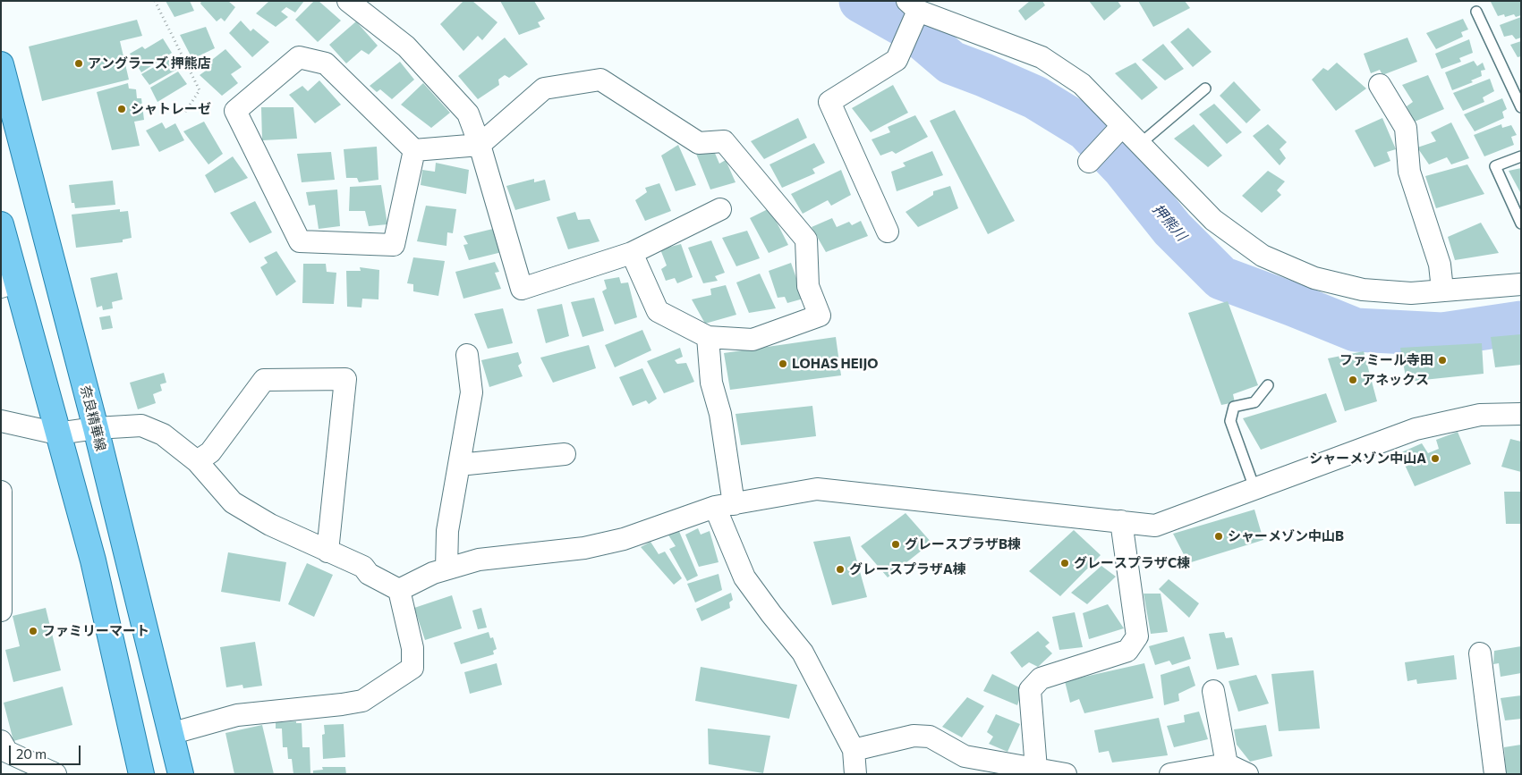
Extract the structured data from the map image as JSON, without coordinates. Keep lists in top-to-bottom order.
{
  "streets": {
    "main road": ["奈良精華線"]
  },
  "water": ["押熊川"],
  "places": [
    "アングラーズ 押熊店",
    "シャトレーゼ",
    "ファミール寺田",
    "LOHAS HEIJO",
    "アネックス",
    "シャーメゾン中山A",
    "シャーメゾン中山B",
    "グレースプラザB棟",
    "グレースプラザC棟",
    "グレースプラザA棟",
    "ファミリーマート"
  ],
  "scale_bar": "20 m"
}
